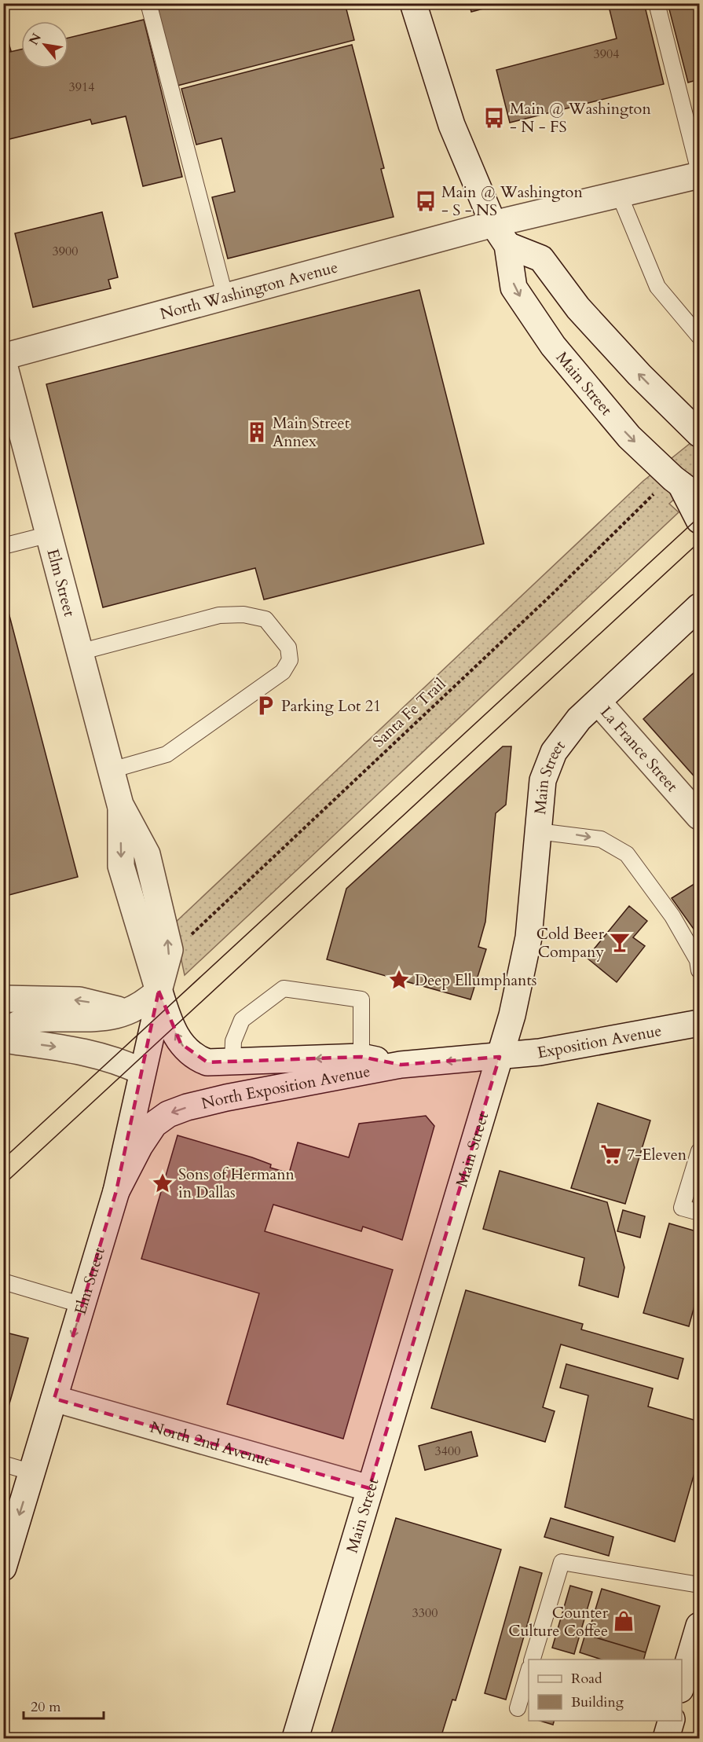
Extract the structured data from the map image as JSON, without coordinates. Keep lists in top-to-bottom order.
{
  "streets": {
    "main road": [
      "North Washington Avenue",
      "Main Street",
      "Elm Street",
      "La France Street",
      "Exposition Avenue",
      "North Exposition Avenue",
      "North 2nd Avenue"
    ],
    "path": ["Santa Fe Trail"]
  },
  "crossings": [
    ["North Washington Avenue", "Main Street"],
    ["Main Street", "La France Street"],
    ["Main Street", "Exposition Avenue"],
    ["Main Street", "North Exposition Avenue"],
    ["Main Street", "North 2nd Avenue"],
    ["Elm Street", "North Exposition Avenue"],
    ["Elm Street", "North 2nd Avenue"],
    ["Exposition Avenue", "North Exposition Avenue"]
  ],
  "places": {
    "bus stop": ["Main @ Washington - N - FS", "Main @ Washington - S - NS"],
    "building": ["Main Street Annex"],
    "parking": ["Parking Lot 21"],
    "bar": ["Cold Beer Company"],
    "place": ["Deep Ellumphants", "Sons of Hermann in Dallas"],
    "supermarket": ["7-Eleven"],
    "shop": ["Counter Culture Coffee"]
  },
  "house_numbers": [
    "3904",
    "3914",
    "3900",
    "3400",
    "3300"
  ],
  "legend": ["Road", "Building"],
  "scale_bar": "20 m",
  "north": "top left"
}
